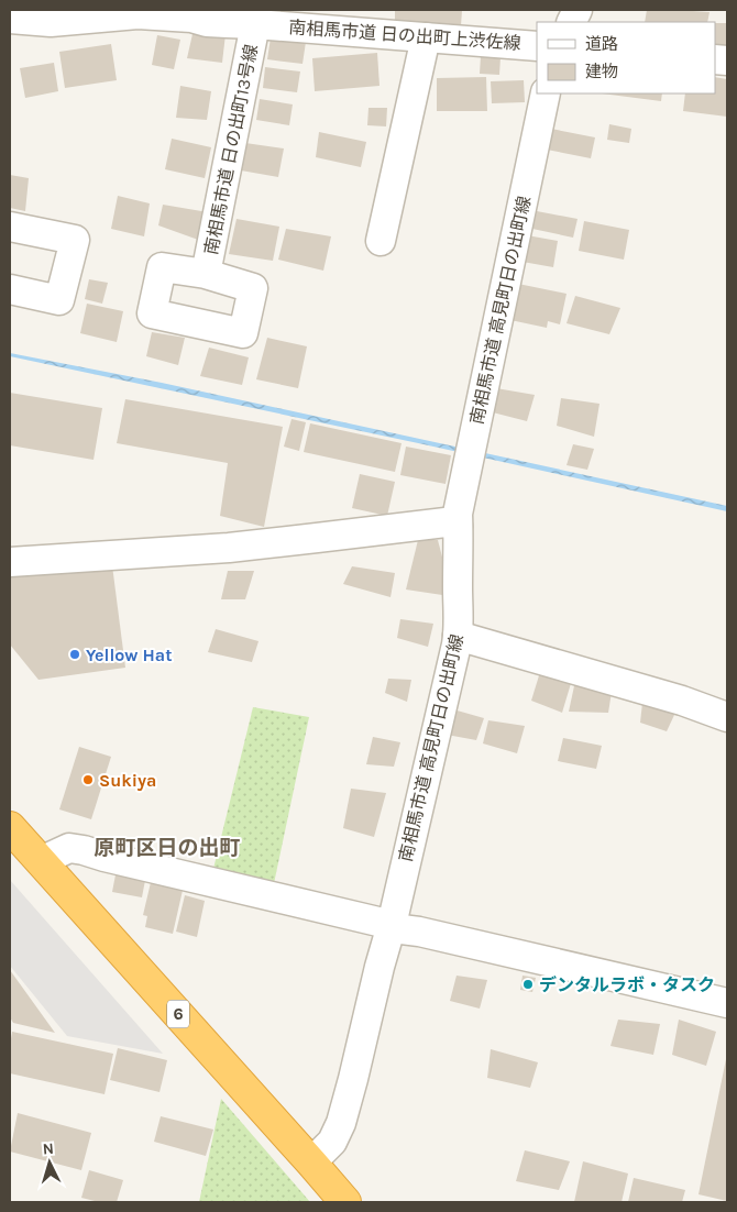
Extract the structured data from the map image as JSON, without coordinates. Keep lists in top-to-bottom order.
{
  "streets": {
    "highway": ["6"],
    "street": ["南相馬市道 日の出町上渋佐線", "南相馬市道 日の出町13号線", "南相馬市道 高見町日の出町線"]
  },
  "crossings": [
    ["南相馬市道 日の出町上渋佐線", "南相馬市道 日の出町13号線"],
    ["南相馬市道 高見町日の出町線", "6"]
  ],
  "districts": ["原町区日の出町"],
  "places": ["Yellow Hat", "Sukiya", "デンタルラボ・タスク"],
  "legend": ["道路", "建物"],
  "north": "top"
}
